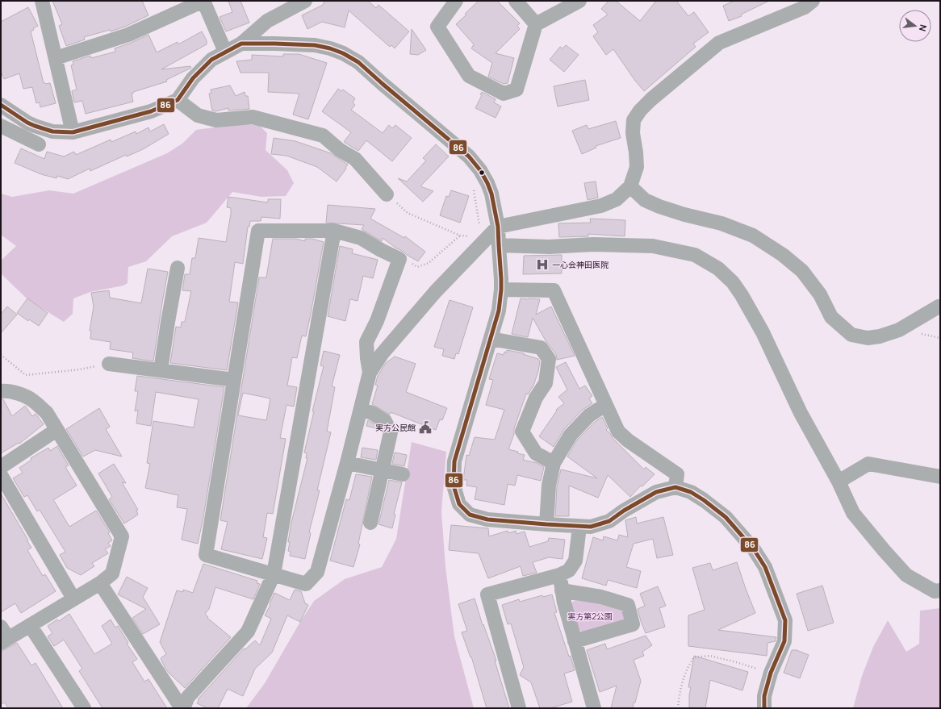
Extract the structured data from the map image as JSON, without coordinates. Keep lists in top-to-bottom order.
{
  "parks": ["実方第2公園"],
  "places": {
    "hospital": ["一心会神田医院"],
    "public building": ["実方公民館"]
  },
  "lines": ["transit line 86"],
  "north": "right"
}
